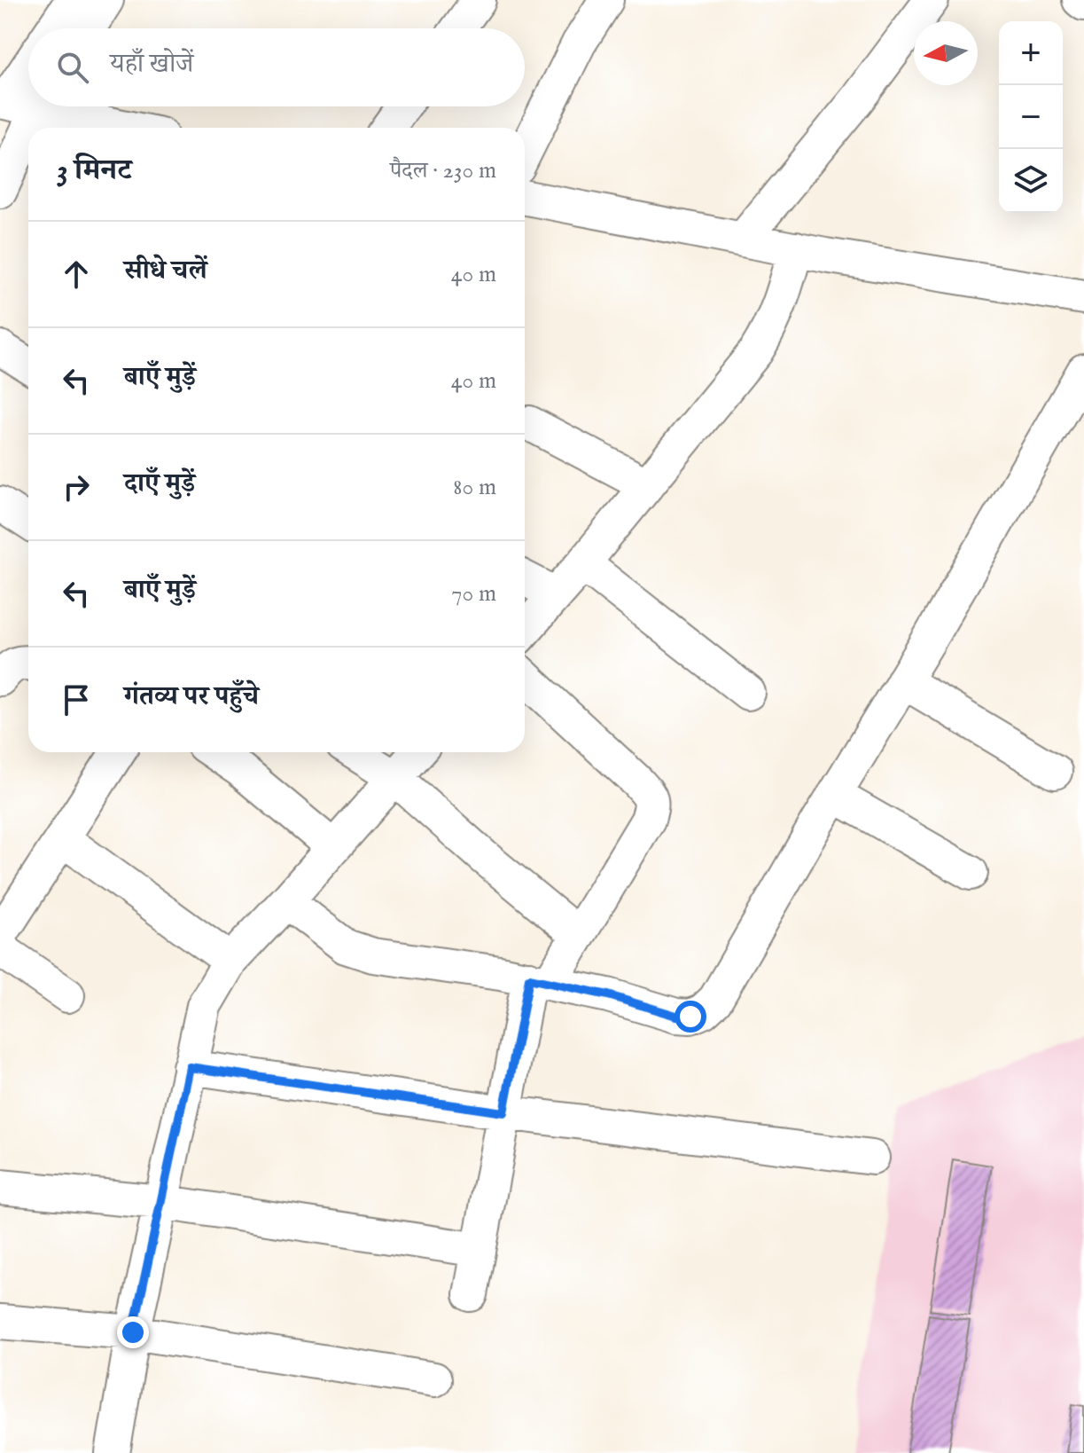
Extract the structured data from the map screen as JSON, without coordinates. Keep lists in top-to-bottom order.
{
  "north": "left",
  "page": {
    "map_buttons": ["+", "−"],
    "search": "यहाँ खोजें",
    "heading": ["3 मिनट", "पैदल · 230 m"],
    "list": [
      ["सीधे चलें", "40 m"],
      ["बाएँ मुड़ें", "40 m"],
      ["दाएँ मुड़ें", "80 m"],
      ["बाएँ मुड़ें", "70 m"],
      "गंतव्य पर पहुँचे"
    ]
  }
}
